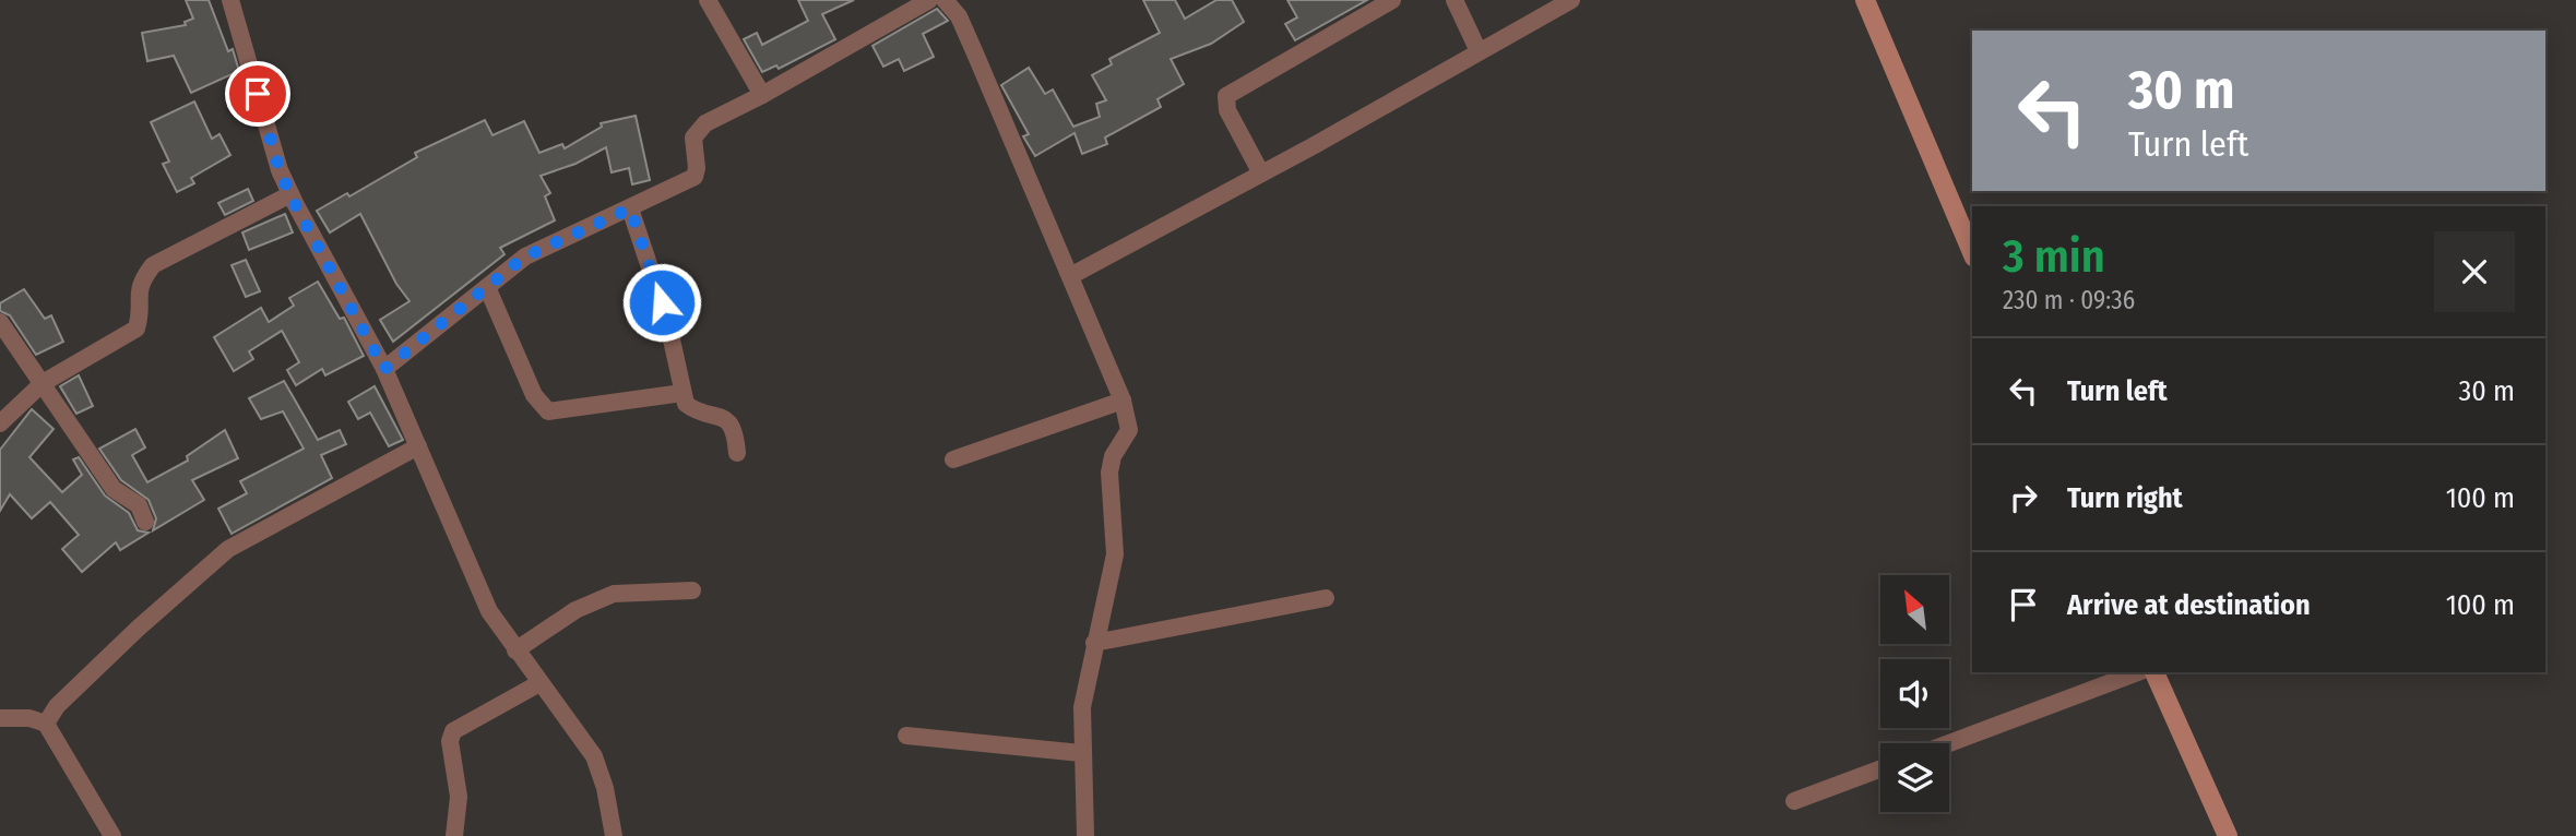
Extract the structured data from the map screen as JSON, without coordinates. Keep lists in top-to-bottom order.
{
  "north": "top left",
  "page": {
    "turn": ["30 m", "Turn left"],
    "heading": ["3 min", "230 m · 09:36"],
    "list": [
      {
        "name": "Turn left",
        "value": "30 m"
      },
      {
        "name": "Turn right",
        "value": "100 m"
      },
      {
        "name": "Arrive at destination",
        "value": "100 m"
      }
    ]
  }
}
